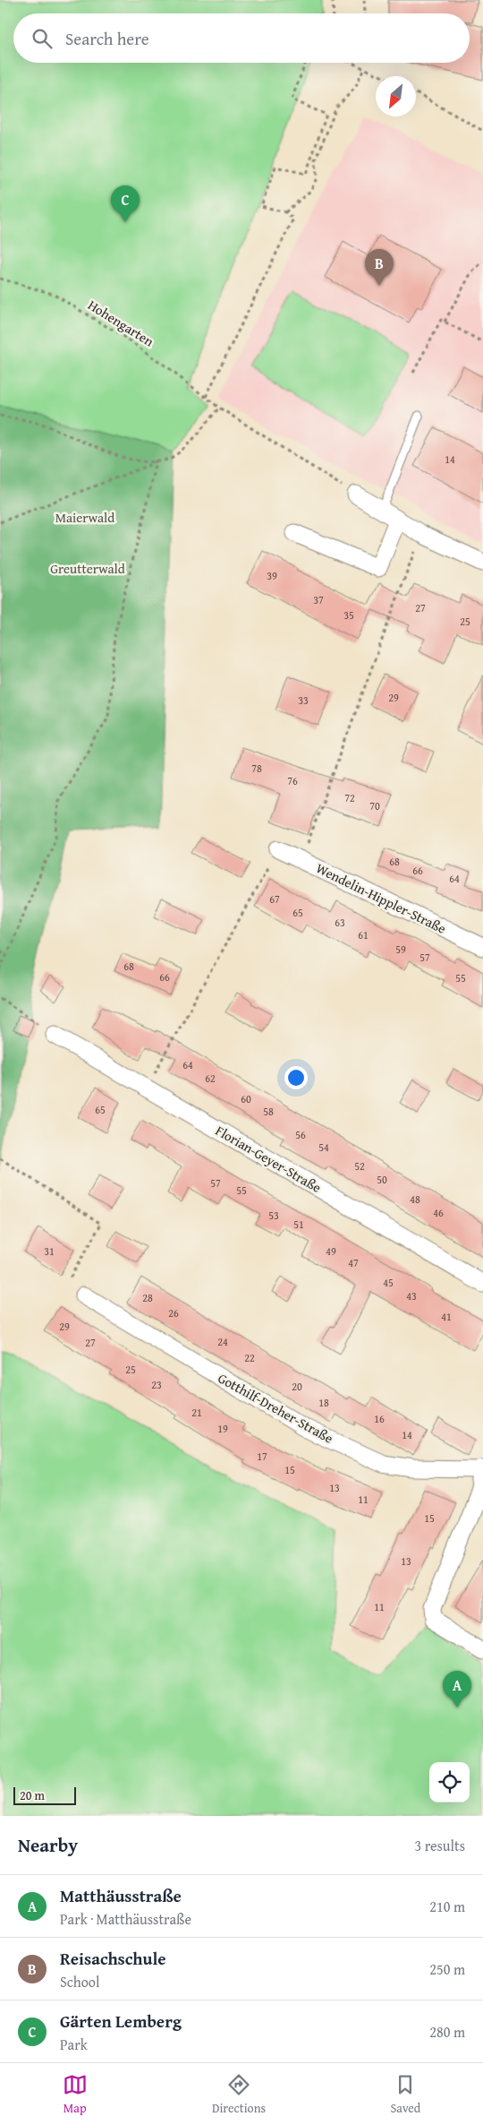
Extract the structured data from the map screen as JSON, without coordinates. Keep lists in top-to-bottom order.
{
  "streets": {
    "street": ["Wendelin-Hippler-Straße", "Florian-Geyer-Straße", "Gotthilf-Dreher-Straße"],
    "path": ["Hohengarten"]
  },
  "parks": ["Maierwald", "Greutterwald"],
  "house_numbers": [
    "14",
    "39",
    "37",
    "27",
    "35",
    "25",
    "29",
    "33",
    "78",
    "76",
    "72",
    "70",
    "68",
    "66",
    "64",
    "67",
    "65",
    "63",
    "61",
    "59",
    "57",
    "68",
    "66",
    "55",
    "64",
    "62",
    "60",
    "65",
    "58",
    "56",
    "54",
    "52",
    "50",
    "57",
    "55",
    "48",
    "46",
    "53",
    "51",
    "31",
    "49",
    "47",
    "45",
    "43",
    "28",
    "26",
    "41",
    "29",
    "24",
    "27",
    "22",
    "25",
    "23",
    "20",
    "18",
    "21",
    "16",
    "19",
    "14",
    "17",
    "15",
    "13",
    "11",
    "15",
    "13",
    "11"
  ],
  "scale_bar": "20 m",
  "north": "bottom left",
  "page": {
    "search": "Search here",
    "pins": ["C", "B", "A"],
    "scale": "20 m",
    "heading": ["Nearby", "3 results"],
    "list": [
      {
        "mark": "A",
        "name": "Matthäusstraße",
        "note": "Park · Matthäusstraße",
        "value": "210 m"
      },
      {
        "mark": "B",
        "name": "Reisachschule",
        "note": "School",
        "value": "250 m"
      },
      {
        "mark": "C",
        "name": "Gärten Lemberg",
        "note": "Park",
        "value": "280 m"
      }
    ],
    "nav": ["Map", "Directions", "Saved"]
  }
}
